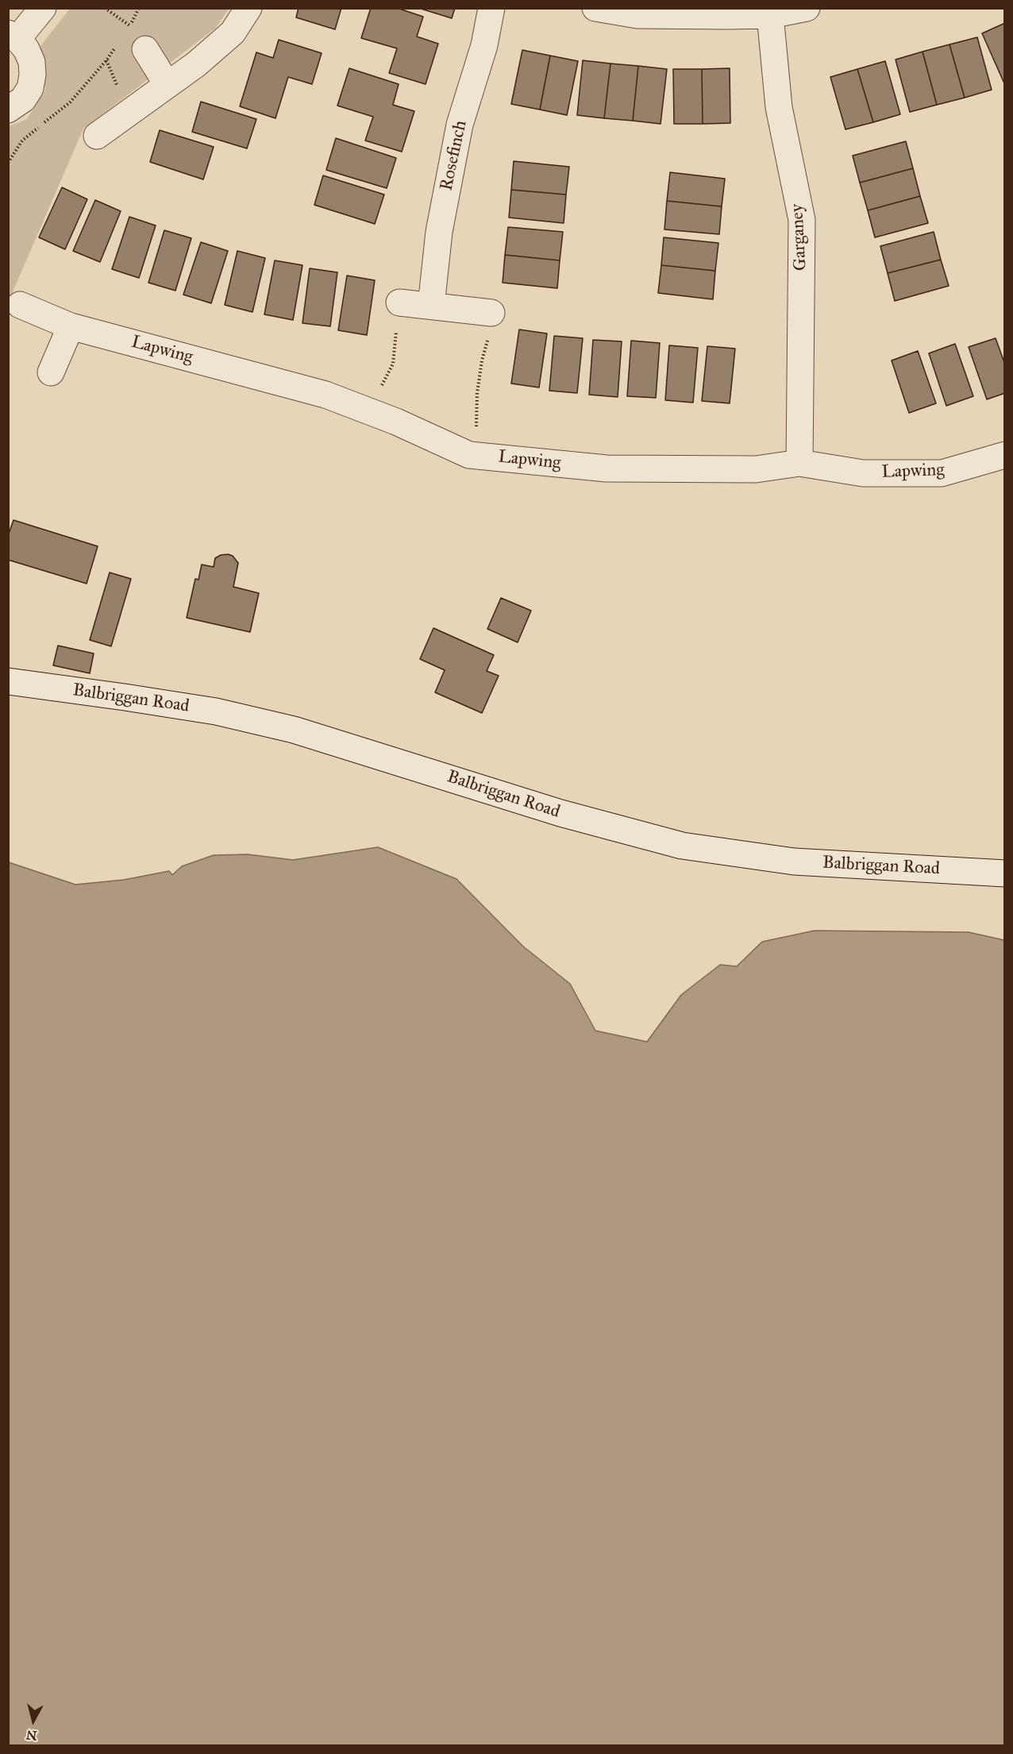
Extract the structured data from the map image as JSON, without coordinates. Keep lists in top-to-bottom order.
{
  "streets": {
    "street": [
      "Rosefinch",
      "Garganey",
      "Lapwing",
      "Balbriggan Road"
    ]
  },
  "crossings": [
    ["Garganey", "Lapwing"]
  ],
  "north": "bottom"
}
